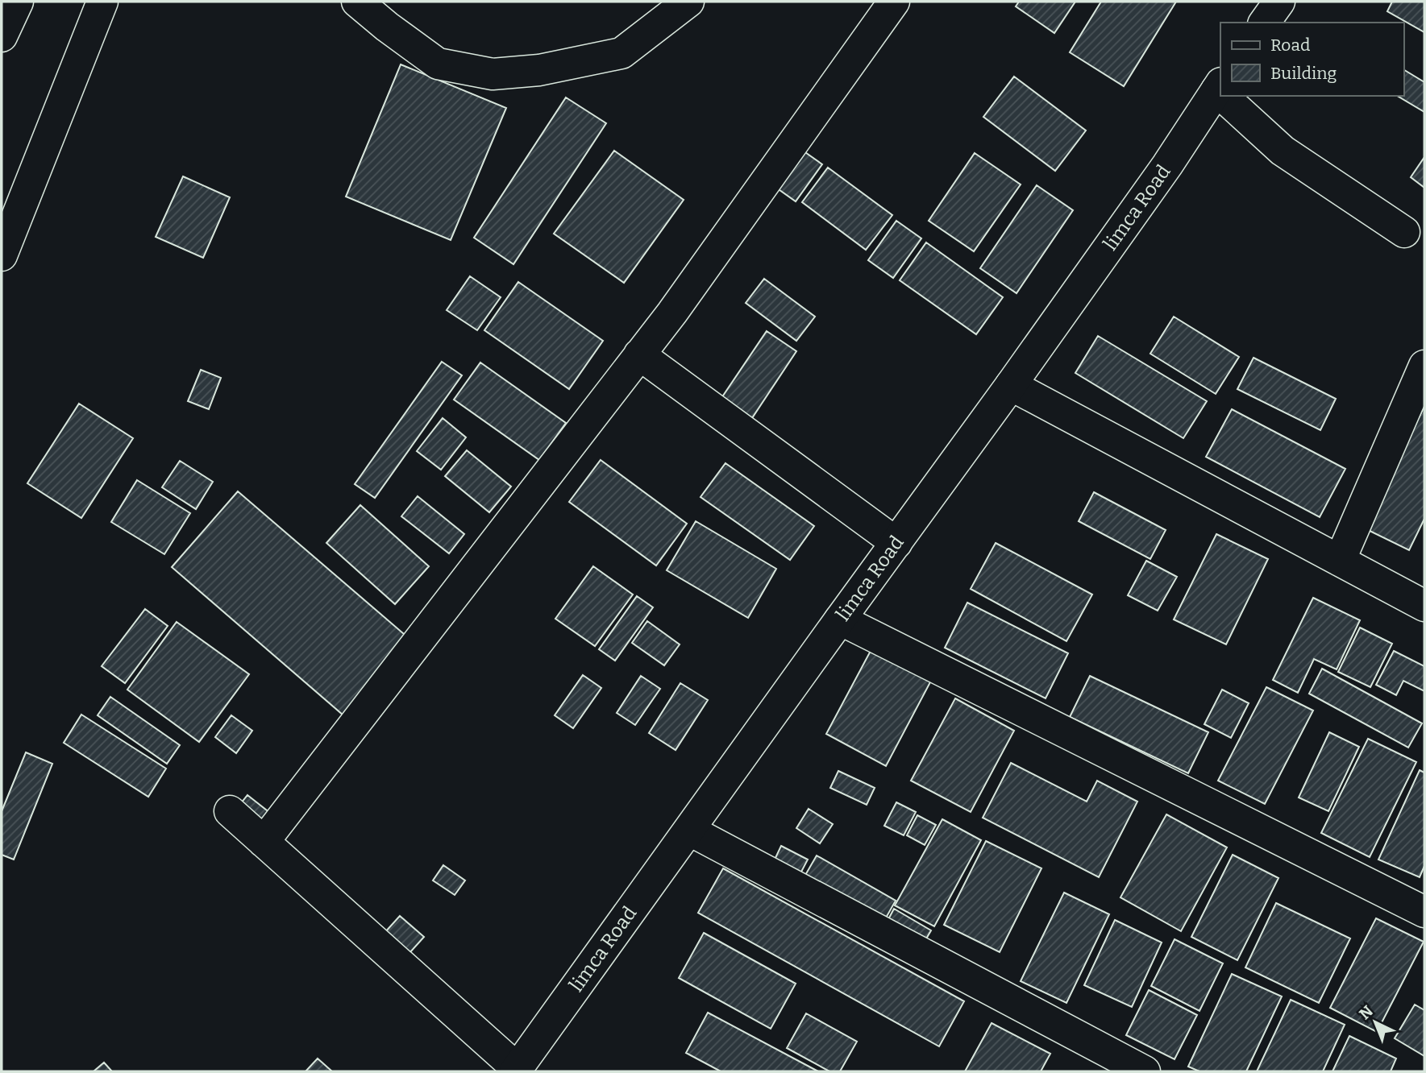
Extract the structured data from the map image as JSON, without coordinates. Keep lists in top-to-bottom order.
{
  "streets": {
    "main road": ["limca Road"]
  },
  "legend": ["Road", "Building"],
  "north": "top left"
}
